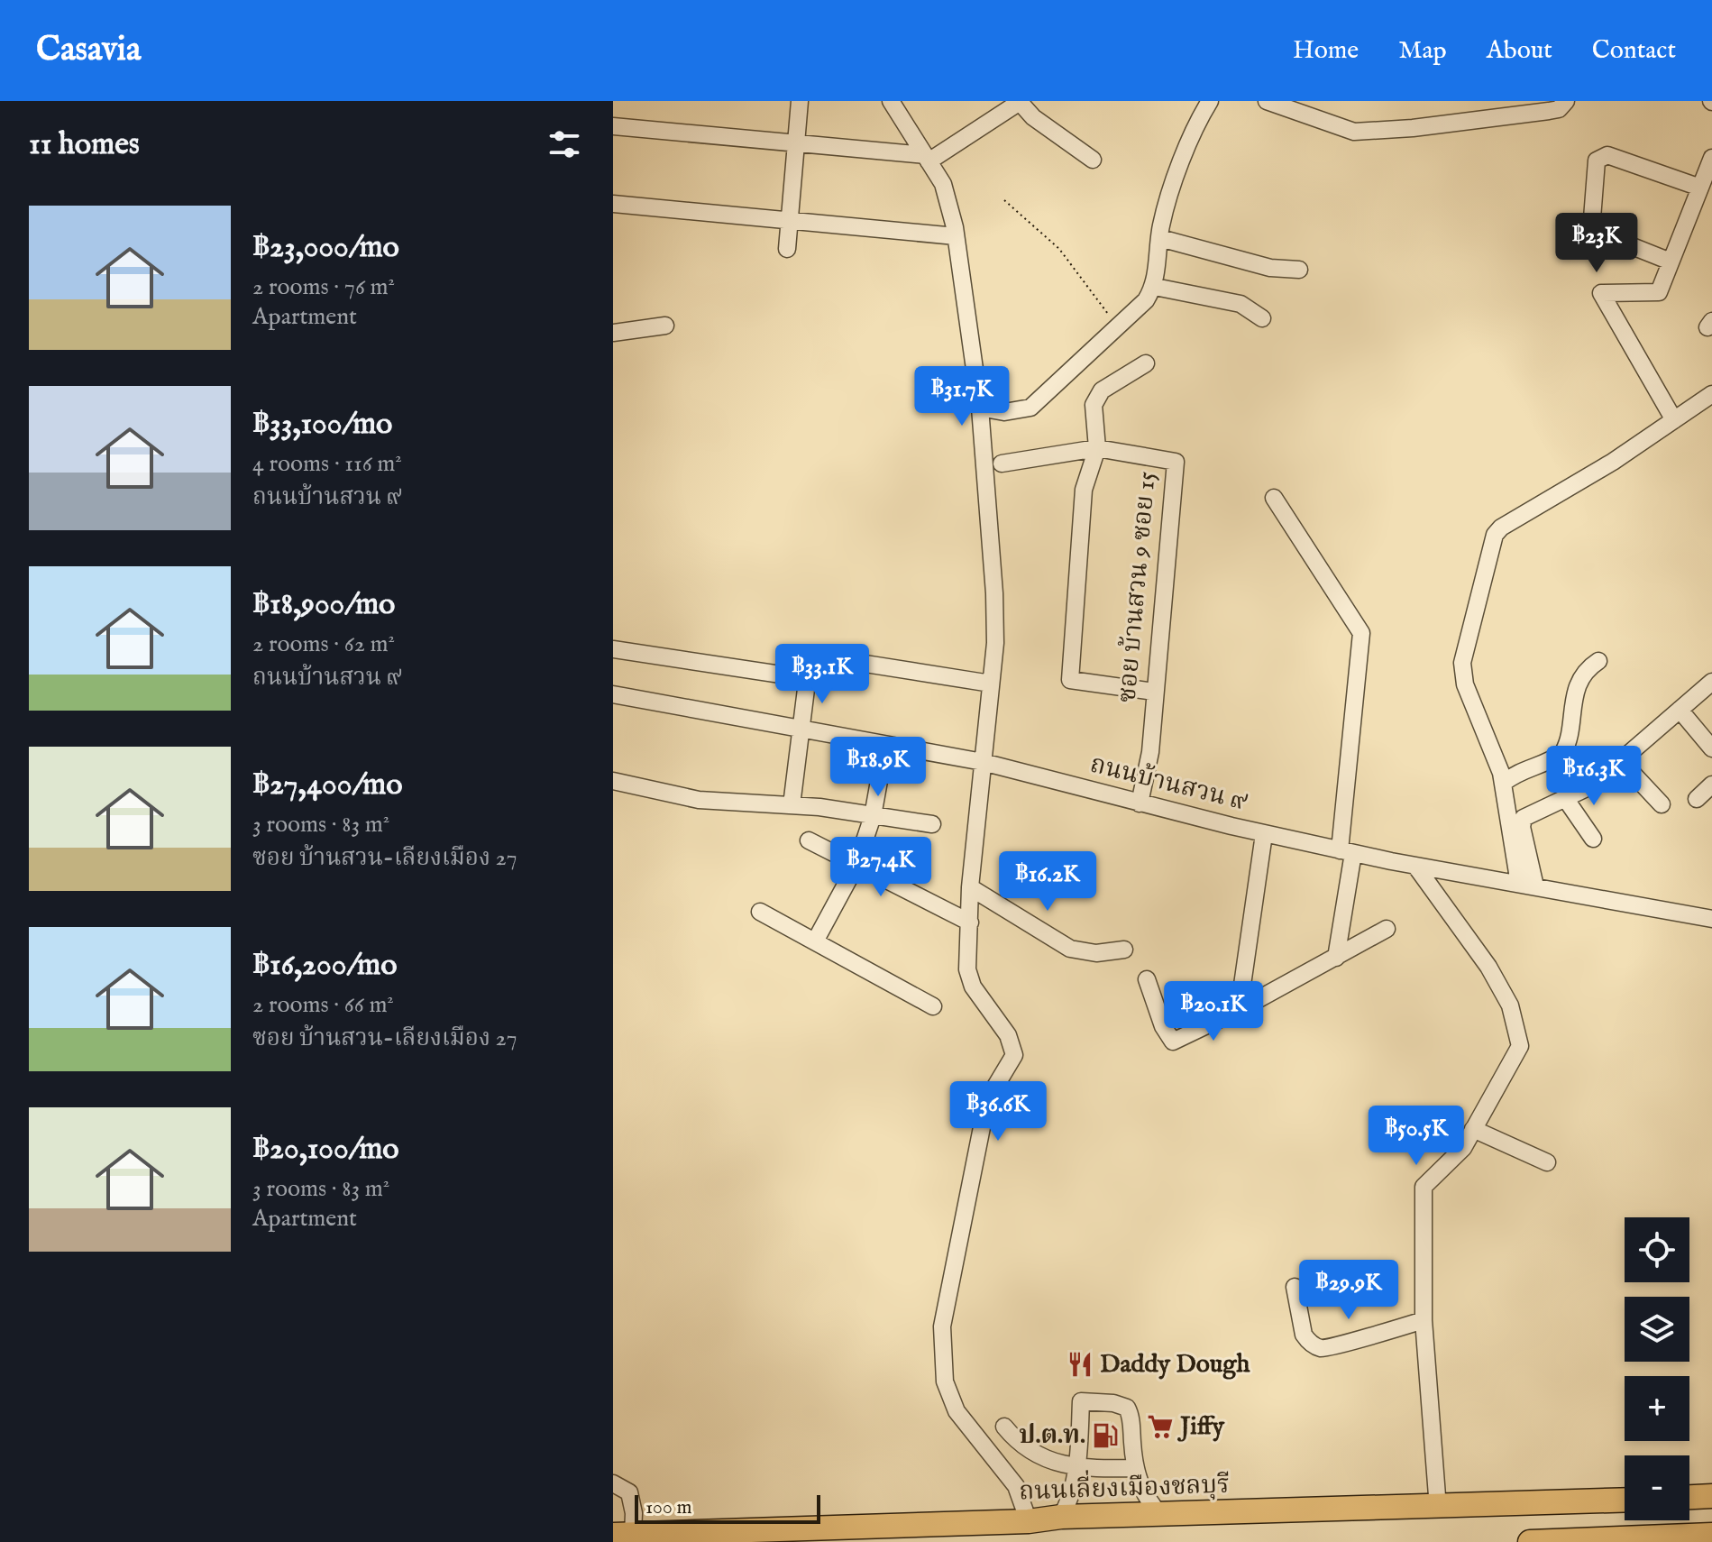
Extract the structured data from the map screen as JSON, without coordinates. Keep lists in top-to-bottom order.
{
  "streets": {
    "highway": ["ถนนเลี่ยงเมืองชลบุรี"],
    "street": ["ซอย บ้านสวน 9 ซอย 15", "ถนนบ้านสวน ๙"]
  },
  "crossings": [
    ["ซอย บ้านสวน 9 ซอย 15", "ถนนบ้านสวน ๙"]
  ],
  "places": {
    "restaurant": ["Daddy Dough"],
    "supermarket": ["Jiffy"],
    "fuel station": ["ป.ต.ท."]
  },
  "scale_bar": "100 m",
  "page": {
    "header": "Casavia",
    "nav": [
      "Home",
      "Map",
      "About",
      "Contact"
    ],
    "heading": "11 homes",
    "list": [
      {
        "name": "฿23,000/mo",
        "note": "2 rooms · 76 m² · Apartment"
      },
      {
        "name": "฿33,100/mo",
        "note": "4 rooms · 116 m² · ถนนบ้านสวน ๙"
      },
      {
        "name": "฿18,900/mo",
        "note": "2 rooms · 62 m² · ถนนบ้านสวน ๙"
      },
      {
        "name": "฿27,400/mo",
        "note": "3 rooms · 83 m² · ซอย บ้านสวน-เลียงเมือง 27"
      },
      {
        "name": "฿16,200/mo",
        "note": "2 rooms · 66 m² · ซอย บ้านสวน-เลียงเมือง 27"
      },
      {
        "name": "฿20,100/mo",
        "note": "3 rooms · 83 m² · Apartment"
      }
    ],
    "price": [
      "฿23K",
      "฿31.7K",
      "฿33.1K",
      "฿18.9K",
      "฿16.3K",
      "฿27.4K",
      "฿16.2K",
      "฿20.1K",
      "฿36.6K",
      "฿50.5K",
      "฿29.9K"
    ],
    "map_buttons": ["+", "−"],
    "scale": "100 m"
  }
}
